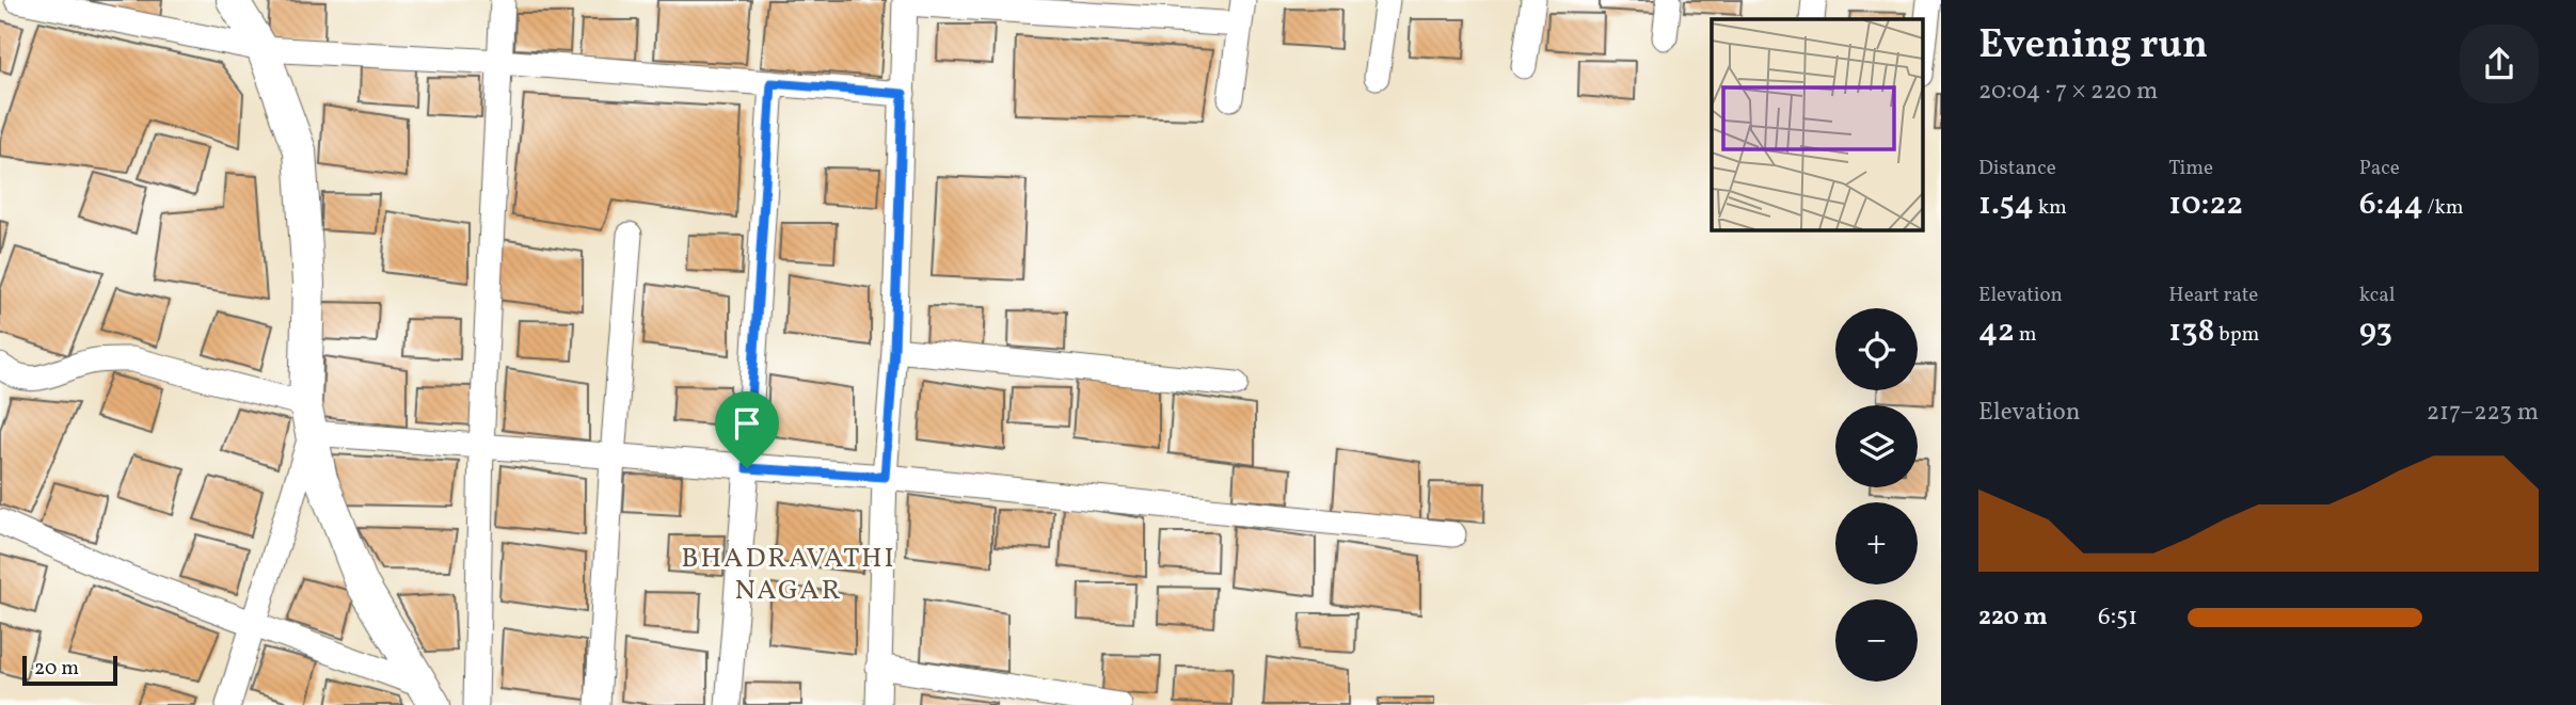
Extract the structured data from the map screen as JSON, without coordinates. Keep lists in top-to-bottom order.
{
  "districts": ["BHADRAVATHI NAGAR"],
  "scale_bar": "20 m",
  "page": {
    "heading": ["Evening run", "20:04 · 7 × 220 m"],
    "stats": [
      ["Distance", "1.54 km"],
      ["Time", "10:22"],
      ["Pace", "6:44 /km"],
      ["Elevation", "42 m"],
      ["Heart rate", "138 bpm"],
      ["kcal", "93"]
    ],
    "map_buttons": ["+", "−"],
    "chart": ["Elevation", "217–223 m"],
    "list": [
      {
        "name": "220 m",
        "note": "6:51"
      }
    ],
    "scale": "20 m"
  }
}
